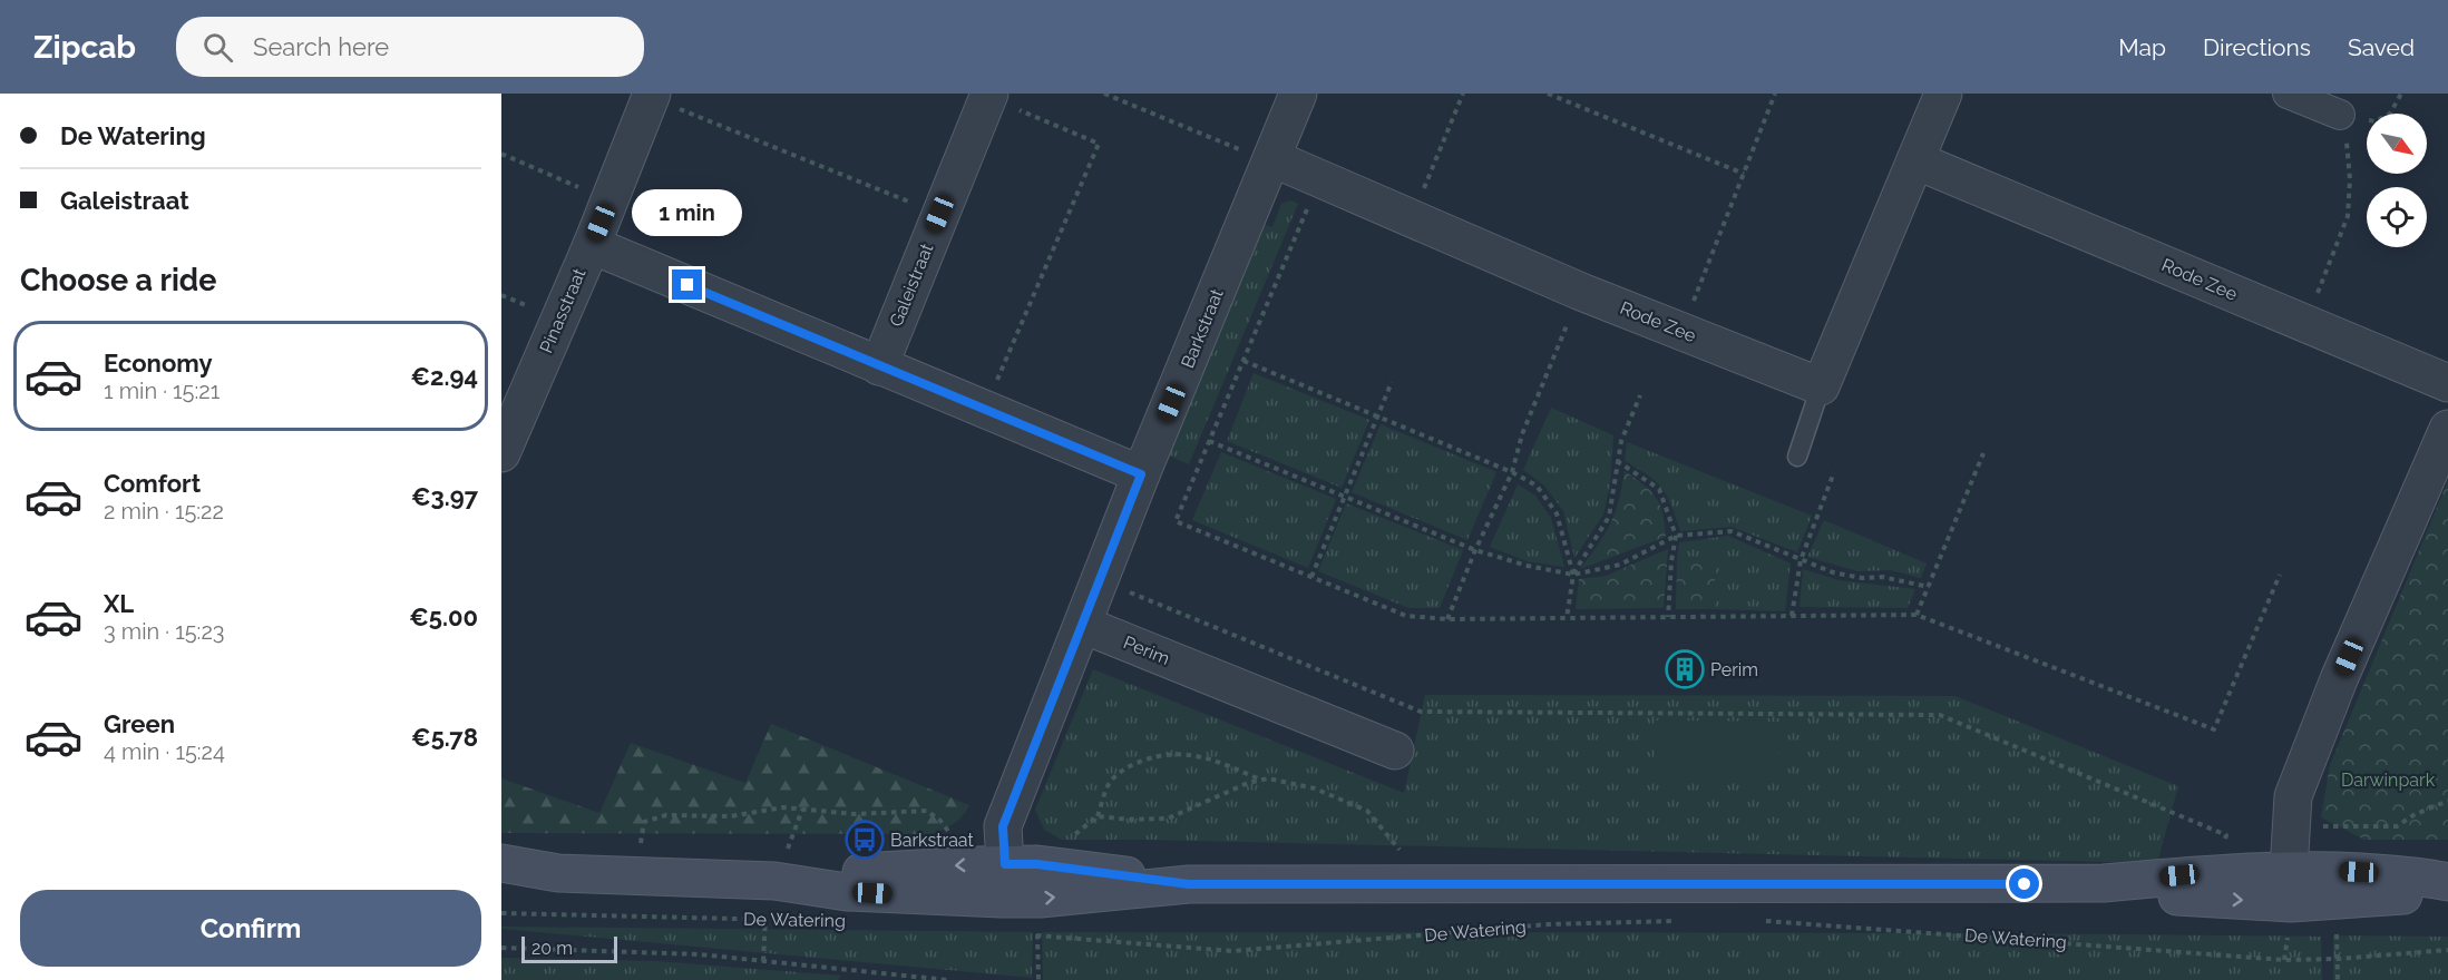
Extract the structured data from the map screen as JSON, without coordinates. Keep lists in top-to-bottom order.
{
  "streets": {
    "main road": ["De Watering"],
    "street": [
      "Rode Zee",
      "Galeistraat",
      "Pinasstraat",
      "Barkstraat",
      "Perim"
    ]
  },
  "crossings": [
    ["Rode Zee", "Barkstraat"],
    ["Barkstraat", "Perim"],
    ["Barkstraat", "De Watering"]
  ],
  "parks": ["Darwinpark"],
  "places": {
    "building": ["Perim"],
    "bus stop": ["Barkstraat"]
  },
  "scale_bar": "20 m",
  "north": "bottom right",
  "page": {
    "header": "Zipcab",
    "search": "Search here",
    "nav": ["Map", "Directions", "Saved"],
    "banner": ["De Watering", "Galeistraat"],
    "bubble": "1 min",
    "heading": "Choose a ride",
    "list": [
      {
        "name": "Economy",
        "note": "1 min · 15:21",
        "value": "€2.94"
      },
      {
        "name": "Comfort",
        "note": "2 min · 15:22",
        "value": "€3.97"
      },
      {
        "name": "XL",
        "note": "3 min · 15:23",
        "value": "€5.00"
      },
      {
        "name": "Green",
        "note": "4 min · 15:24",
        "value": "€5.78"
      }
    ],
    "buttons": "Confirm",
    "scale": "20 m"
  }
}
